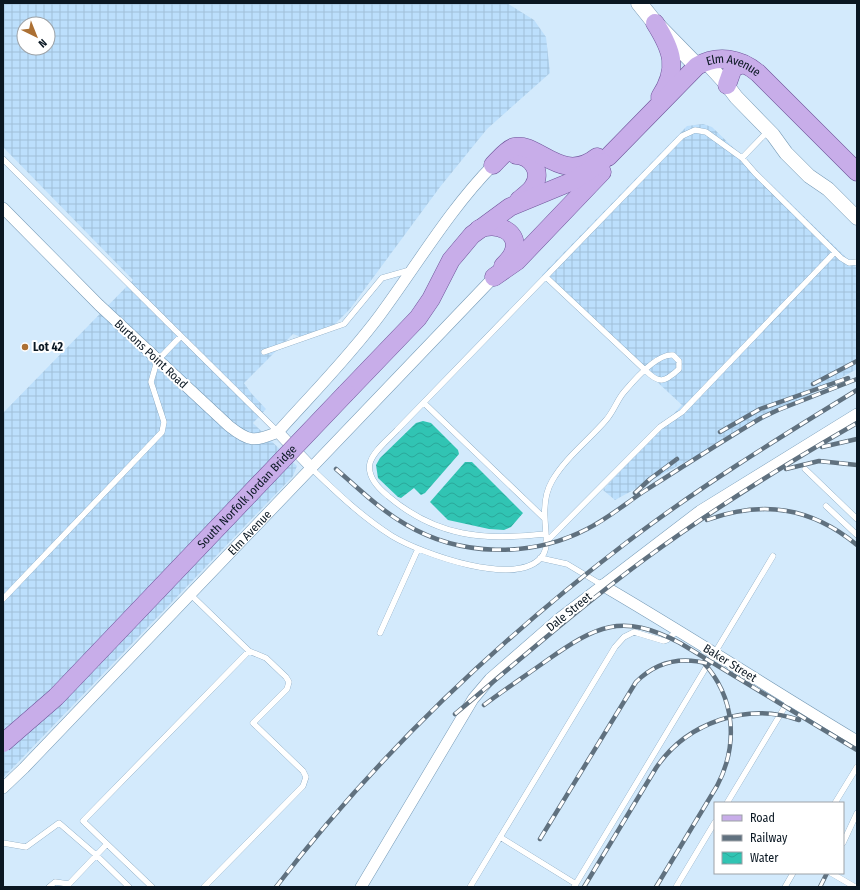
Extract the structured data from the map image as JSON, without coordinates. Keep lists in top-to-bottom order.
{
  "streets": {
    "main road": ["Elm Avenue", "South Norfolk Jordan Bridge"],
    "street": ["Burtons Point Road", "Dale Street", "Baker Street"]
  },
  "crossings": [
    ["Dale Street", "Baker Street"]
  ],
  "places": ["Lot 42"],
  "legend": ["Road", "Railway", "Water"],
  "north": "bottom right"
}
